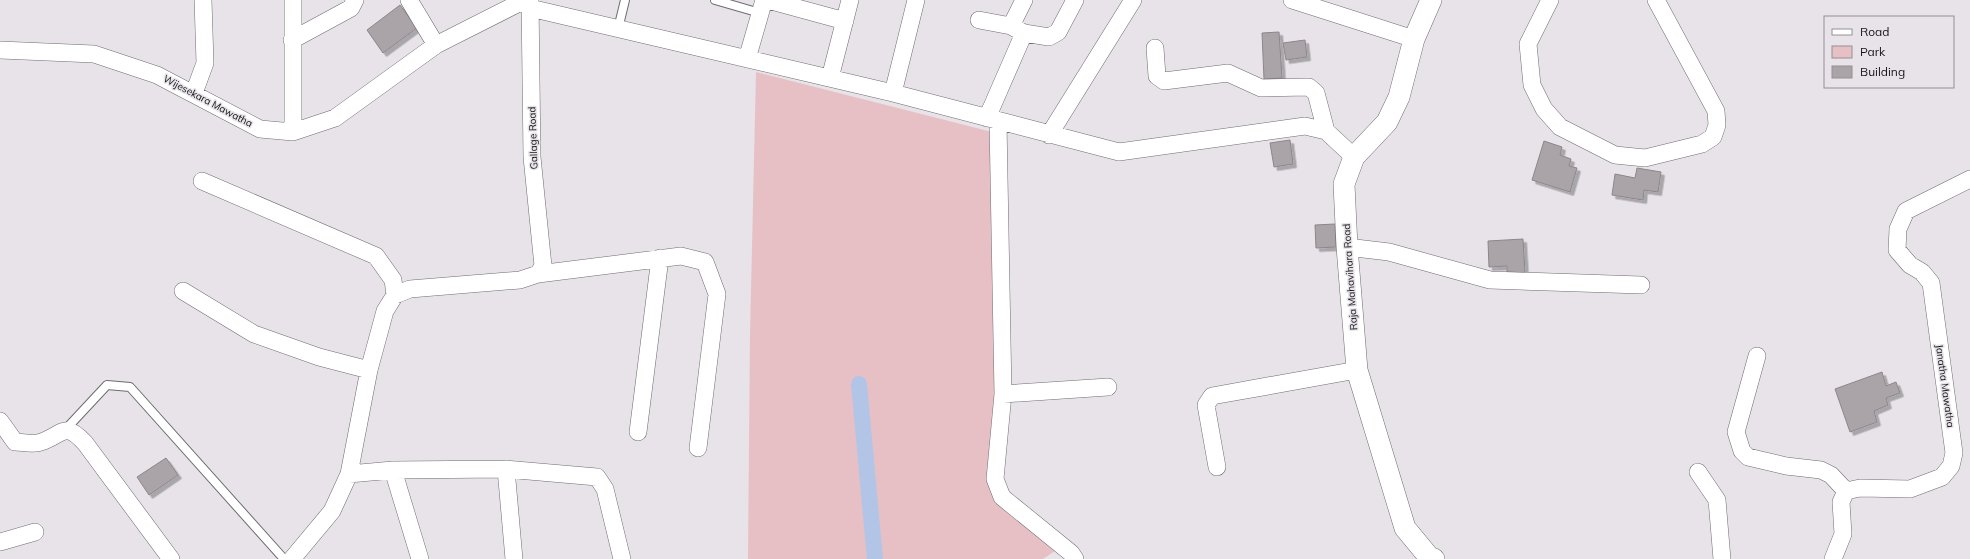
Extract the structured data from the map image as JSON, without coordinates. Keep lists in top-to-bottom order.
{
  "streets": {
    "street": [
      "Wijesekara Mawatha",
      "Gallage Road",
      "Raja Mahavihara Road",
      "Janatha Mawatha"
    ]
  },
  "crossings": [
    ["Wijesekara Mawatha", "Gallage Road"]
  ],
  "legend": ["Road", "Park", "Building"]
}
